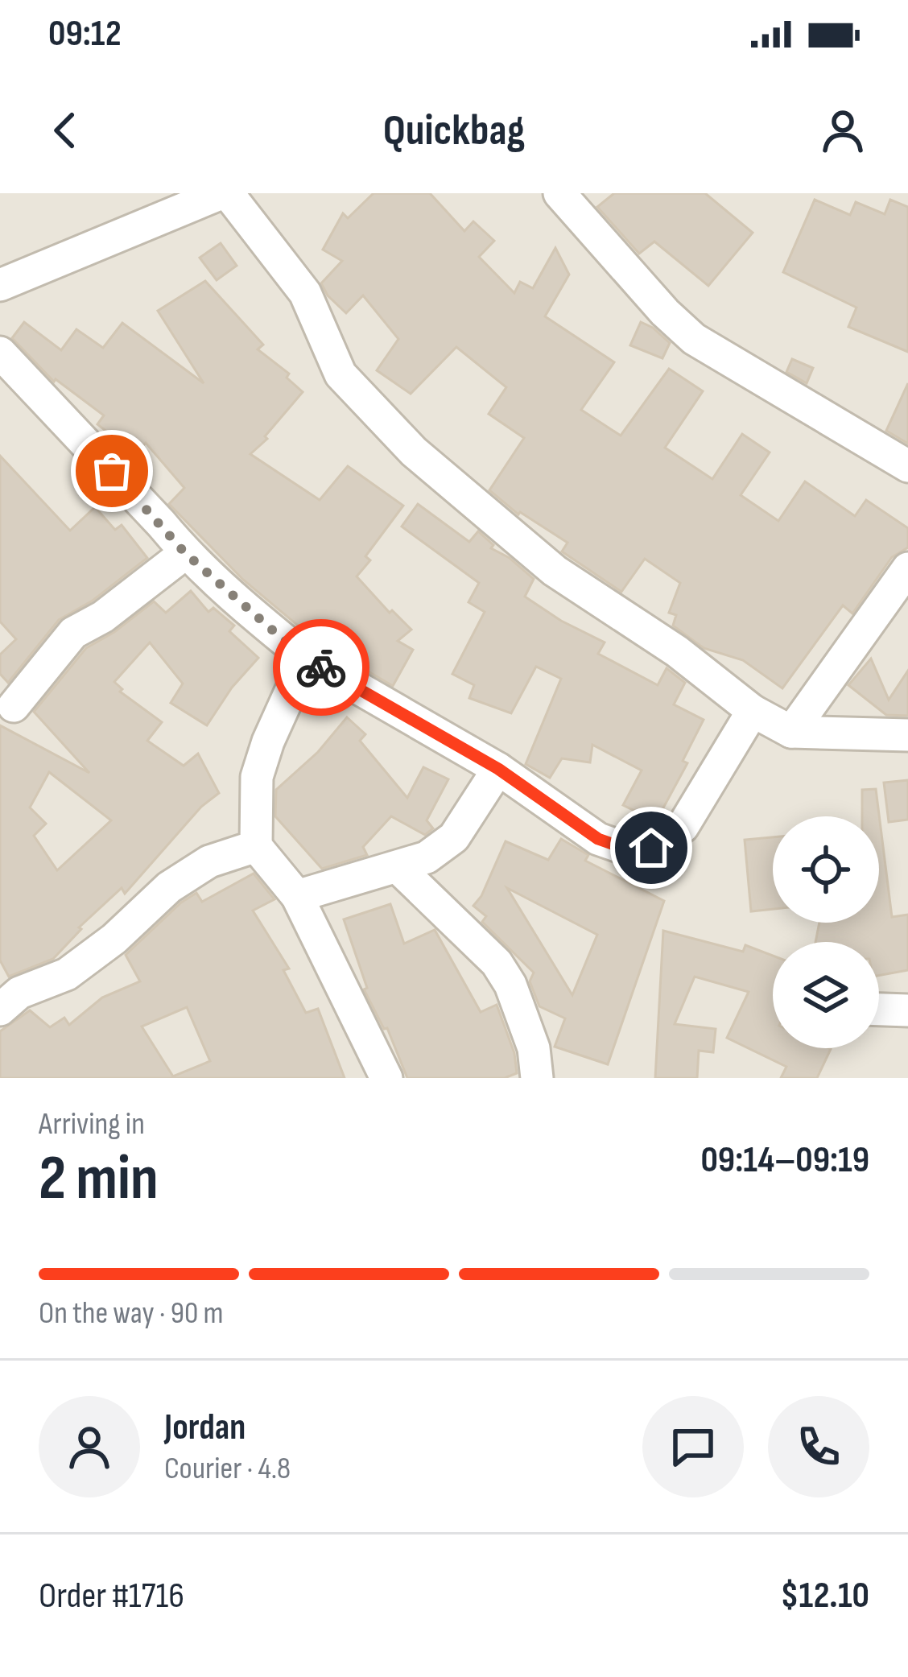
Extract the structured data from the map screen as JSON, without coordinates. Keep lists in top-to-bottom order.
{
  "page": {
    "status": "09:12",
    "header": "Quickbag",
    "heading": ["2 min", "Arriving in", "09:14–09:19"],
    "panel": [
      "Jordan",
      "Courier · 4.8",
      "Order #1716",
      "$12.10"
    ],
    "bar": "On the way · 90 m"
  }
}
